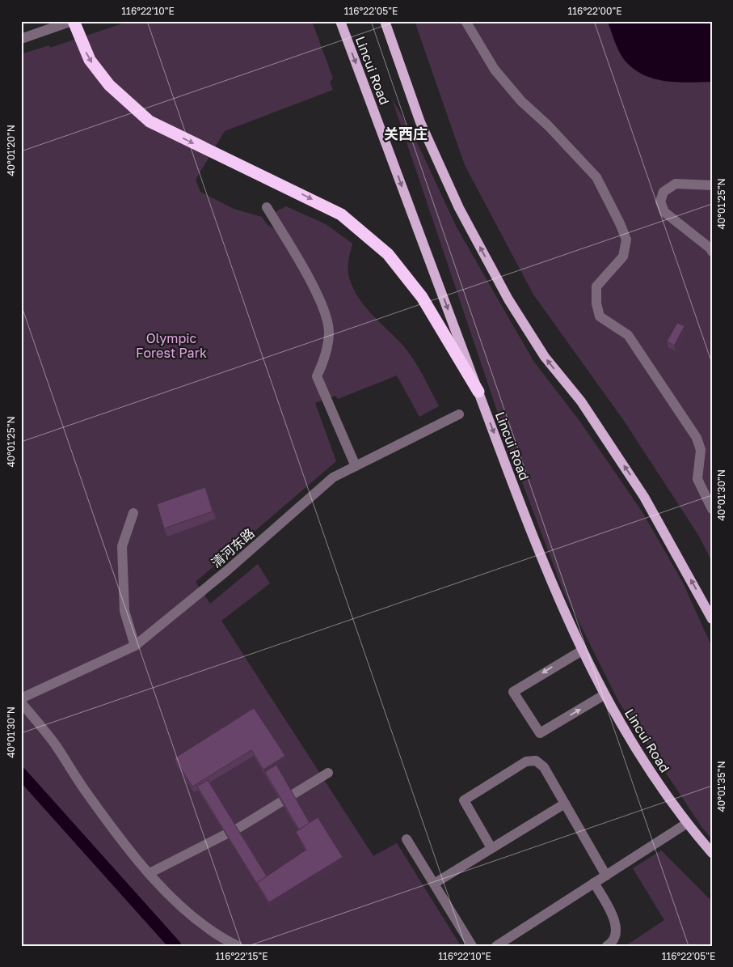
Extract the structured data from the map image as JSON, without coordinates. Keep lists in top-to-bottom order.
{
  "streets": {
    "main road": ["Lincui Road"],
    "street": ["清河东路"]
  },
  "districts": ["关西庄"],
  "parks": ["Olympic Forest Park"],
  "coordinates": [
    "116°22'10\"E",
    "116°22'05\"E",
    "116°22'00\"E",
    "40°01'20\"N",
    "40°01'25\"N",
    "40°01'30\"N",
    "40°01'35\"N",
    "116°22'15\"E"
  ]
}
